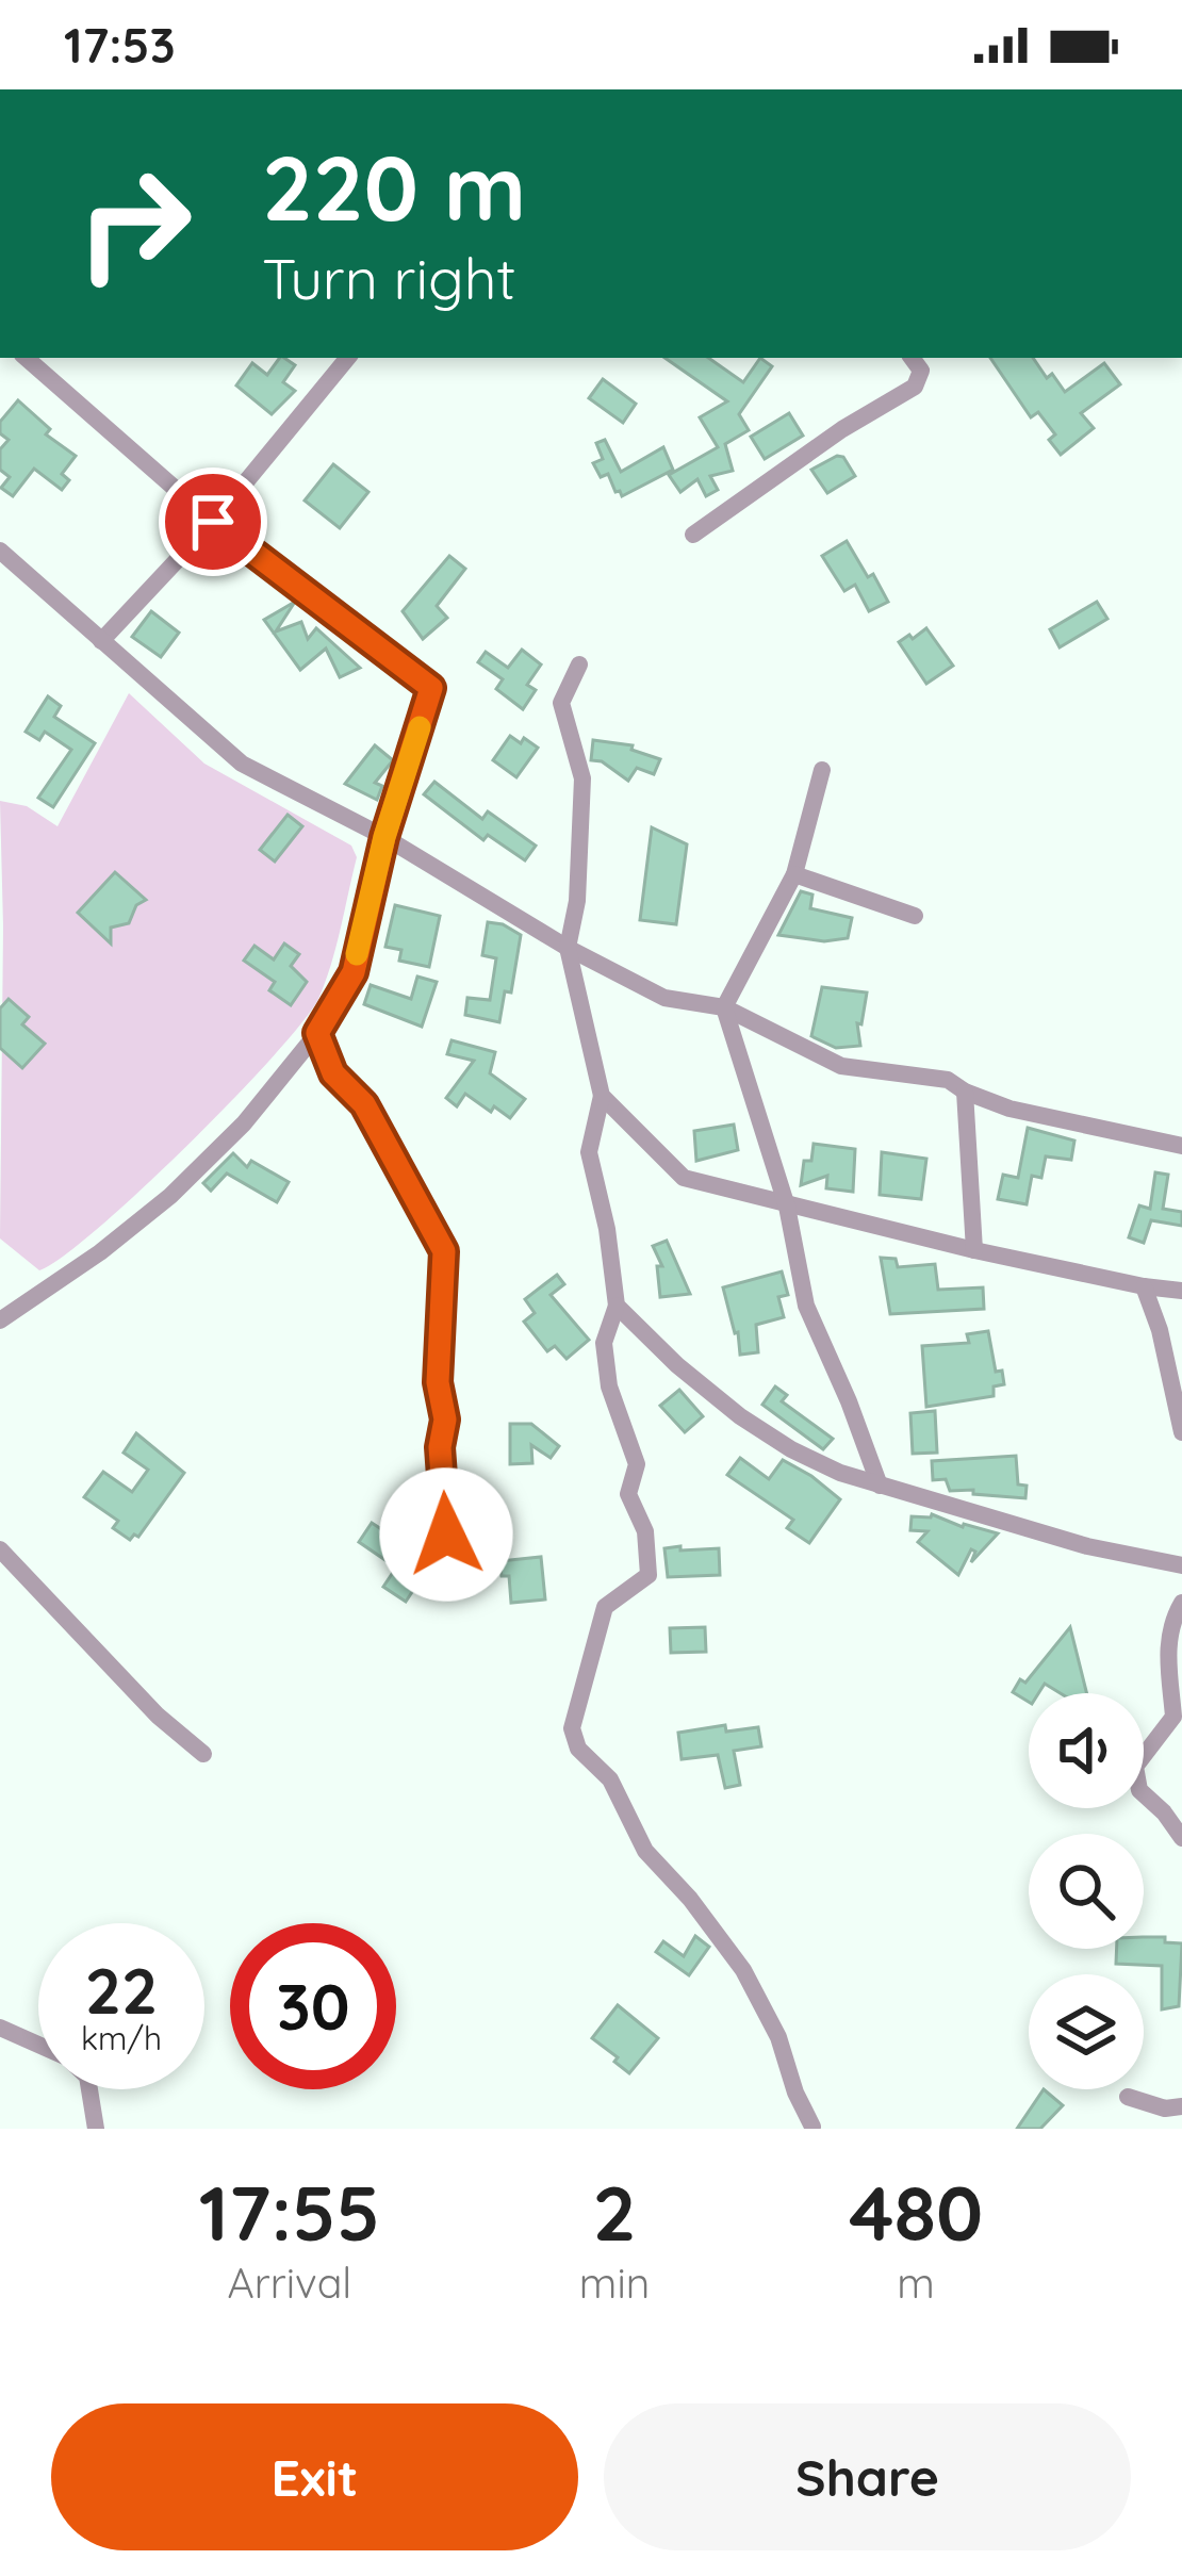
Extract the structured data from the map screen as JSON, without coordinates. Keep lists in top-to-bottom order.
{
  "page": {
    "status": "17:53",
    "turn": ["220 m", "Turn right"],
    "speed": "22 km/h",
    "limit": "30",
    "eta": [
      "17:55",
      "Arrival",
      "2",
      "min",
      "480",
      "m"
    ],
    "buttons": ["Exit", "Share"]
  }
}
